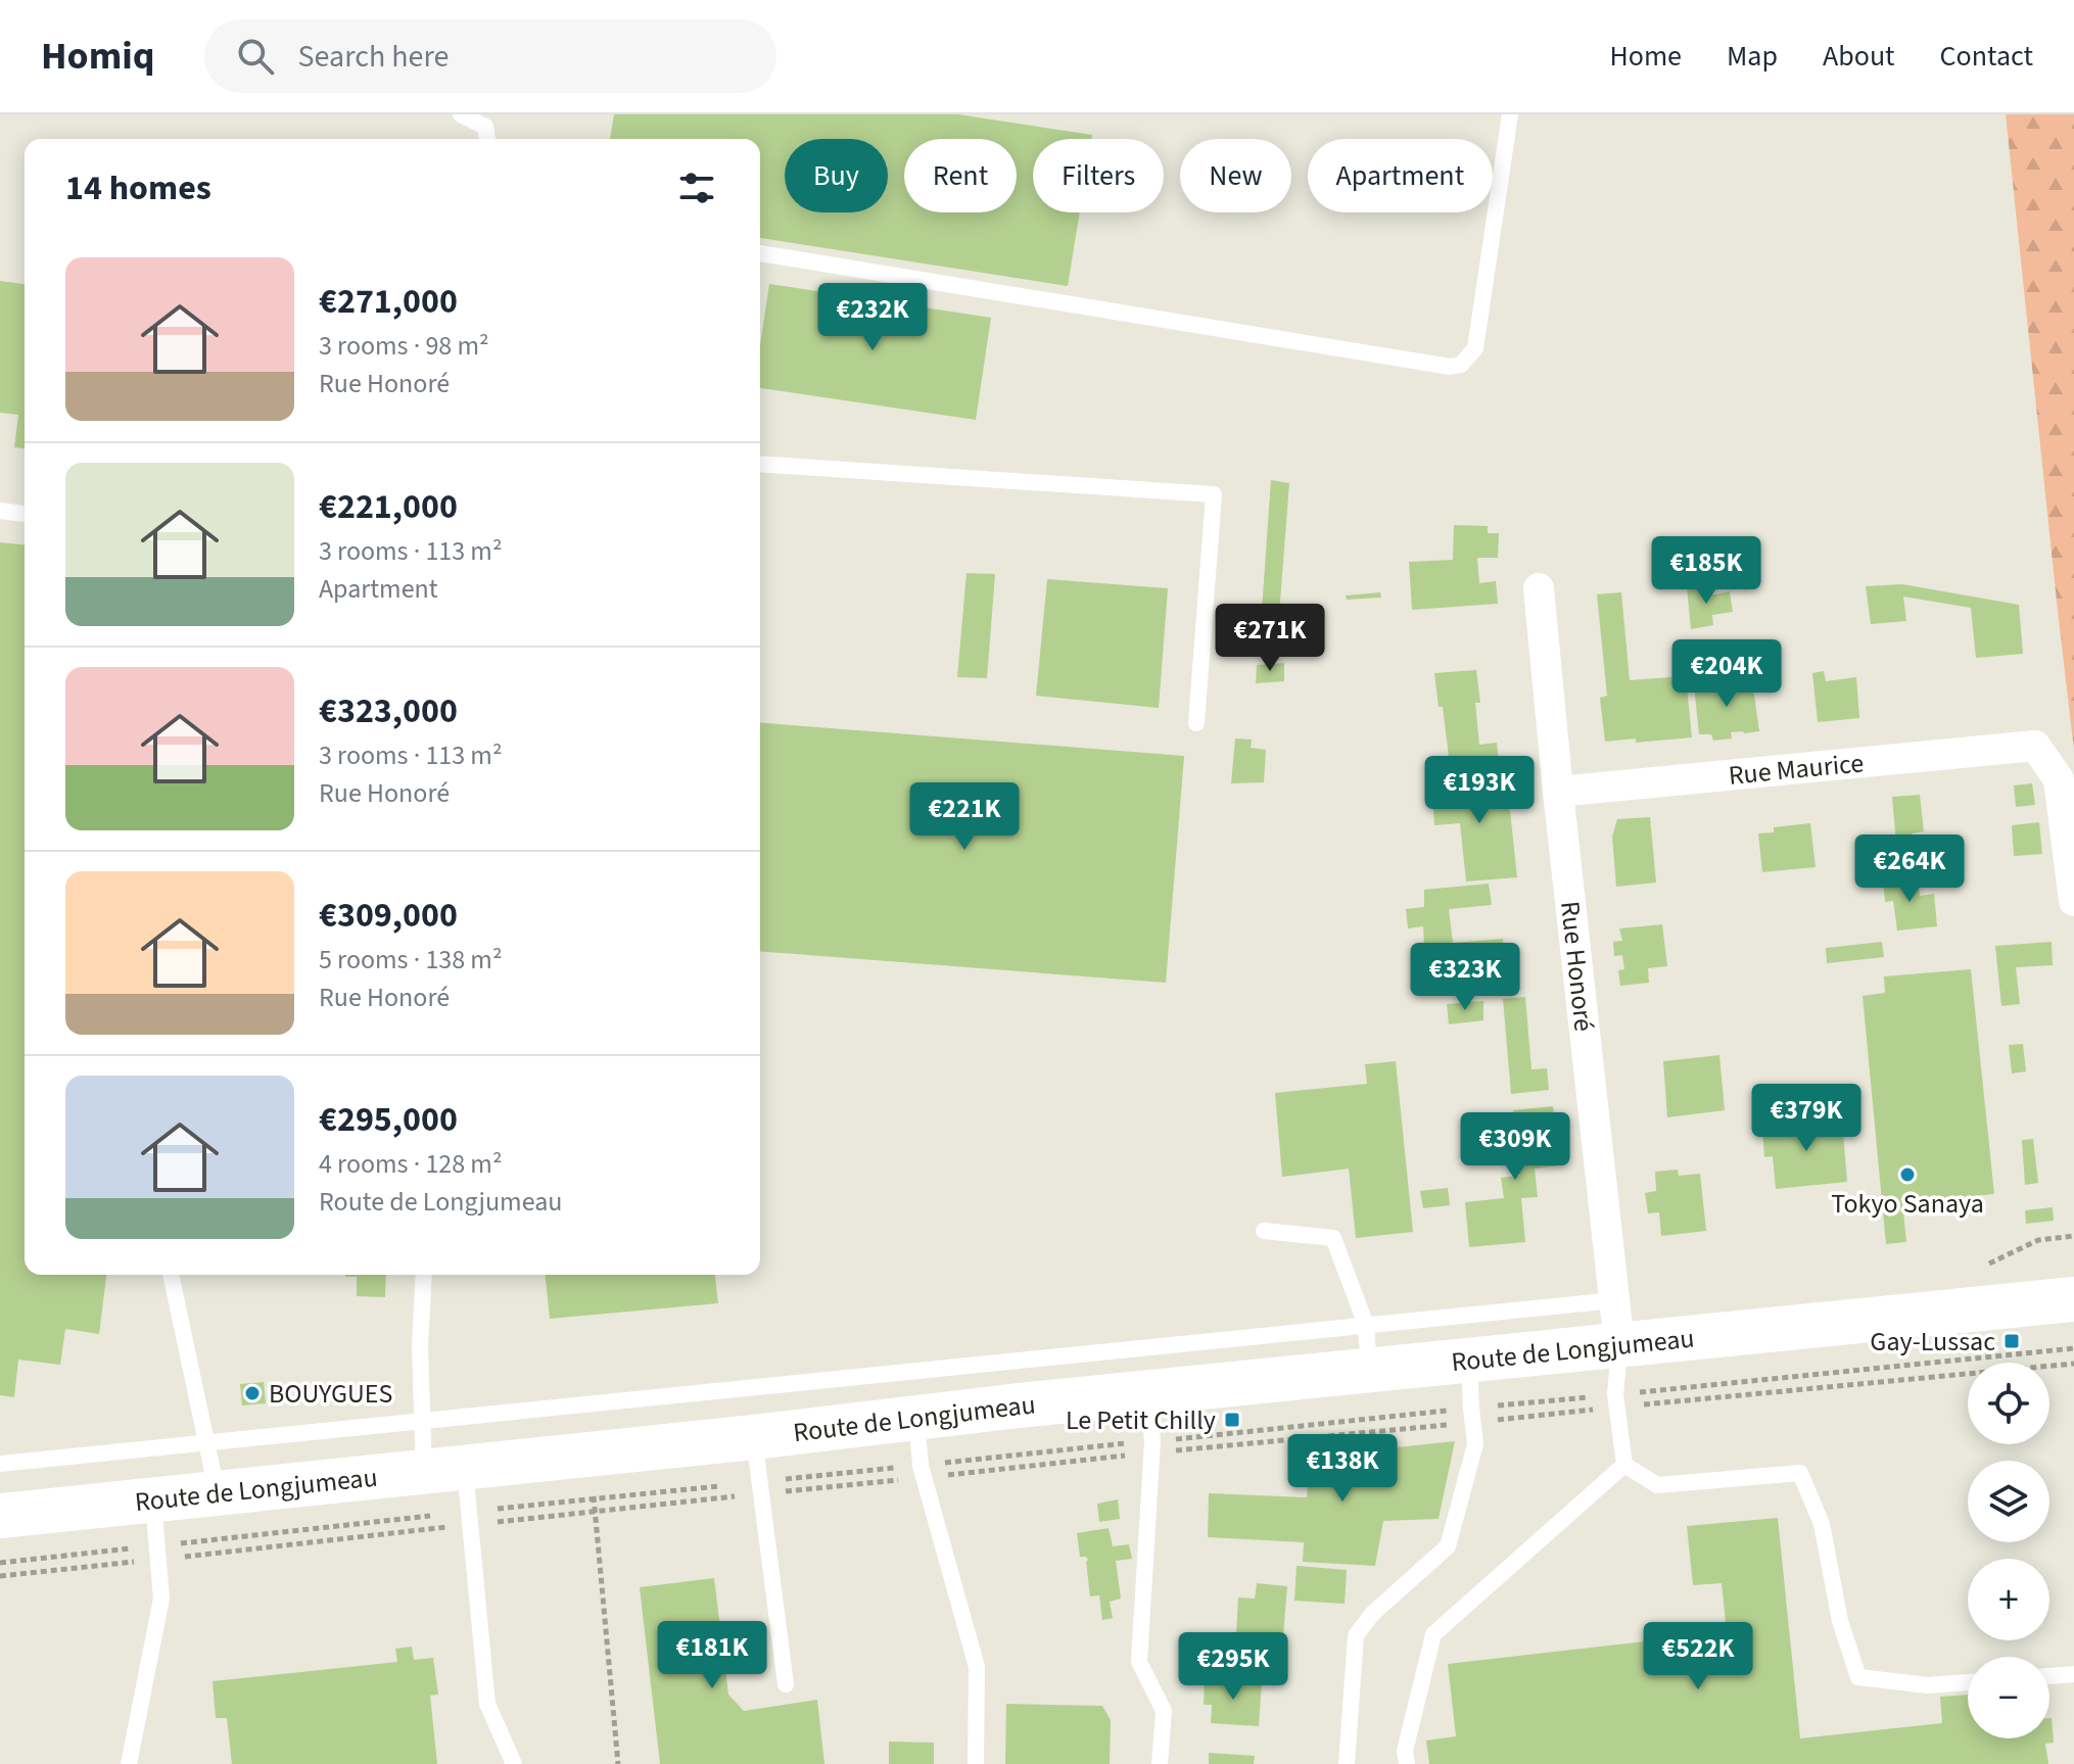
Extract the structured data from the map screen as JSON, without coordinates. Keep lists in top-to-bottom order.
{
  "streets": {
    "street": ["Rue Maurice", "Rue Honoré", "Route de Longjumeau"]
  },
  "crossings": [
    ["Rue Maurice", "Rue Honoré"],
    ["Rue Honoré", "Route de Longjumeau"]
  ],
  "places": {
    "other": ["Tokyo Sanaya", "BOUYGUES"],
    "transit": ["Gay-Lussac", "Le Petit Chilly"]
  },
  "page": {
    "header": "Homiq",
    "search": "Search here",
    "nav": [
      "Home",
      "Map",
      "About",
      "Contact"
    ],
    "chip": [
      "Buy",
      "Rent",
      "Filters",
      "New",
      "Apartment"
    ],
    "heading": "14 homes",
    "list": [
      {
        "name": "€271,000",
        "note": "3 rooms · 98 m² · Rue Honoré"
      },
      {
        "name": "€221,000",
        "note": "3 rooms · 113 m² · Apartment"
      },
      {
        "name": "€323,000",
        "note": "3 rooms · 113 m² · Rue Honoré"
      },
      {
        "name": "€309,000",
        "note": "5 rooms · 138 m² · Rue Honoré"
      },
      {
        "name": "€295,000",
        "note": "4 rooms · 128 m² · Route de Longjumeau"
      }
    ],
    "price": [
      "€232K",
      "€185K",
      "€271K",
      "€204K",
      "€193K",
      "€221K",
      "€264K",
      "€323K",
      "€379K",
      "€309K",
      "€138K",
      "€181K",
      "€522K",
      "€295K"
    ],
    "map_buttons": ["+", "−"]
  }
}
